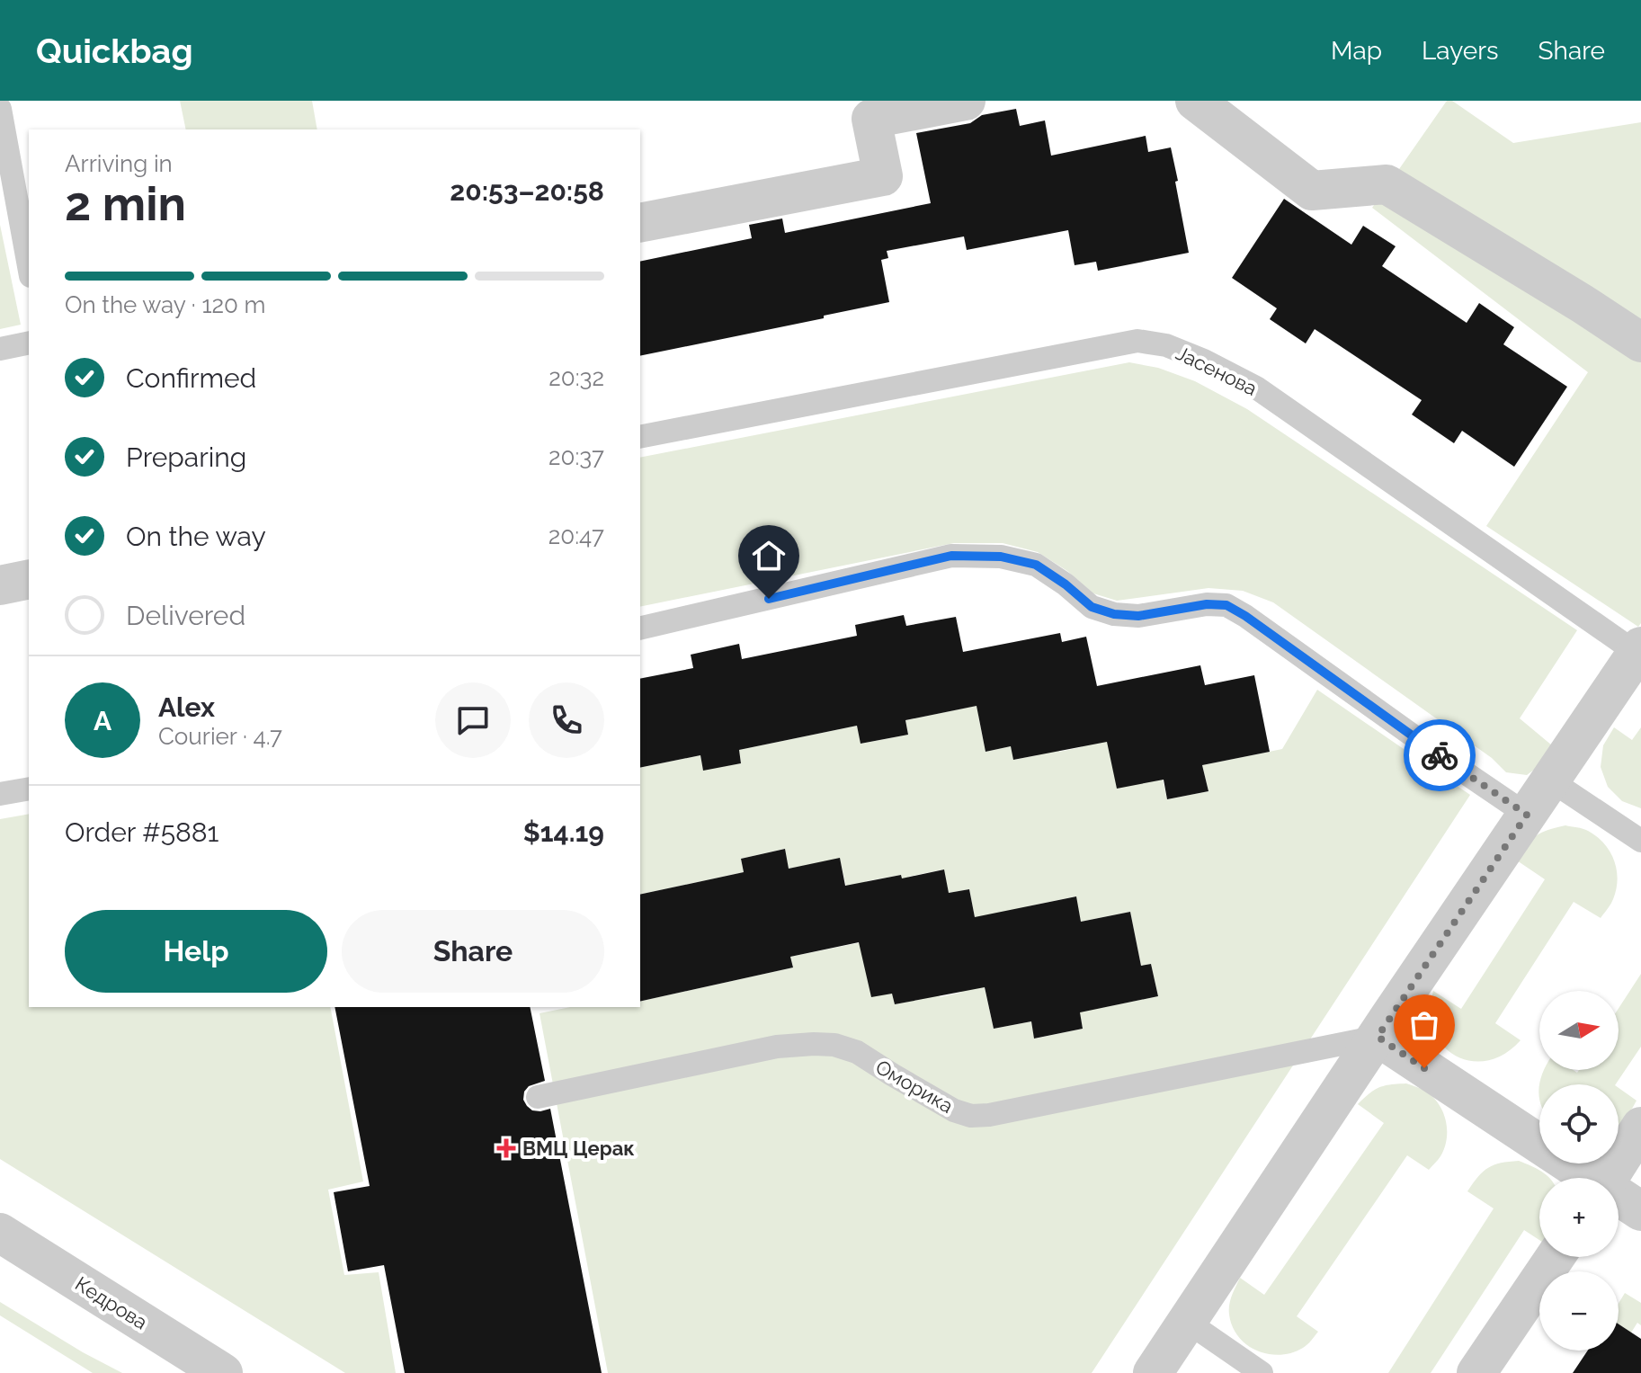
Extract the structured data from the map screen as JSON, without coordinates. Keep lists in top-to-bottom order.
{
  "streets": {
    "street": ["Кедрова"],
    "lane": ["Јасенова", "Оморика"]
  },
  "places": {
    "health": ["ВМЦ Церак"]
  },
  "north": "right",
  "page": {
    "header": "Quickbag",
    "nav": ["Map", "Layers", "Share"],
    "heading": ["2 min", "Arriving in", "20:53–20:58"],
    "panel": [
      "Alex",
      "Courier · 4.7",
      "Order #5881",
      "$14.19"
    ],
    "bar": "On the way · 120 m",
    "list": [
      ["Confirmed", "20:32"],
      ["Preparing", "20:37"],
      ["On the way", "20:47"],
      "Delivered"
    ],
    "round": "A",
    "buttons": ["Help", "Share"],
    "map_buttons": ["+", "−"]
  }
}
